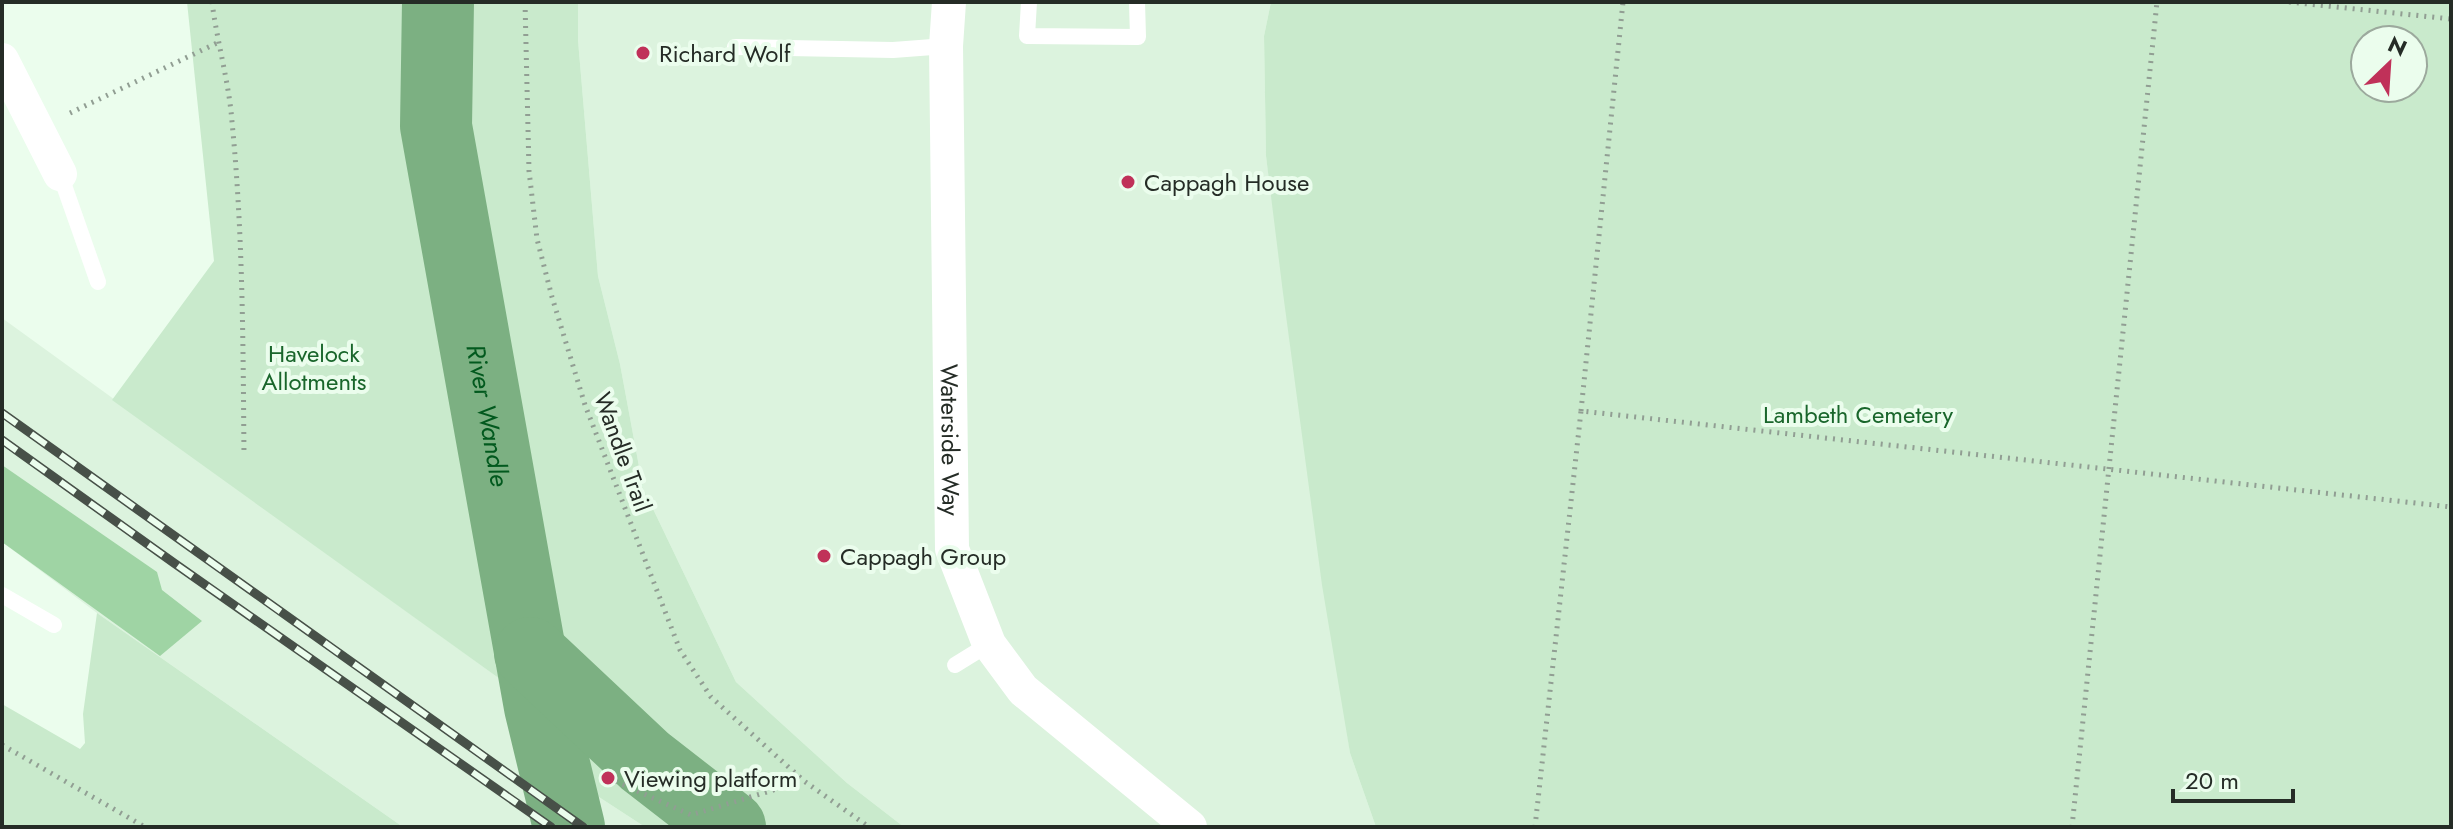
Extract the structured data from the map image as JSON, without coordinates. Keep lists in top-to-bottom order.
{
  "streets": {
    "street": ["Waterside Way"],
    "path": ["Wandle Trail"]
  },
  "water": ["River Wandle"],
  "parks": ["Havelock Allotments", "Lambeth Cemetery"],
  "places": [
    "Richard Wolf",
    "Cappagh House",
    "Cappagh Group",
    "Viewing platform"
  ],
  "scale_bar": "20 m",
  "north": "top right"
}
